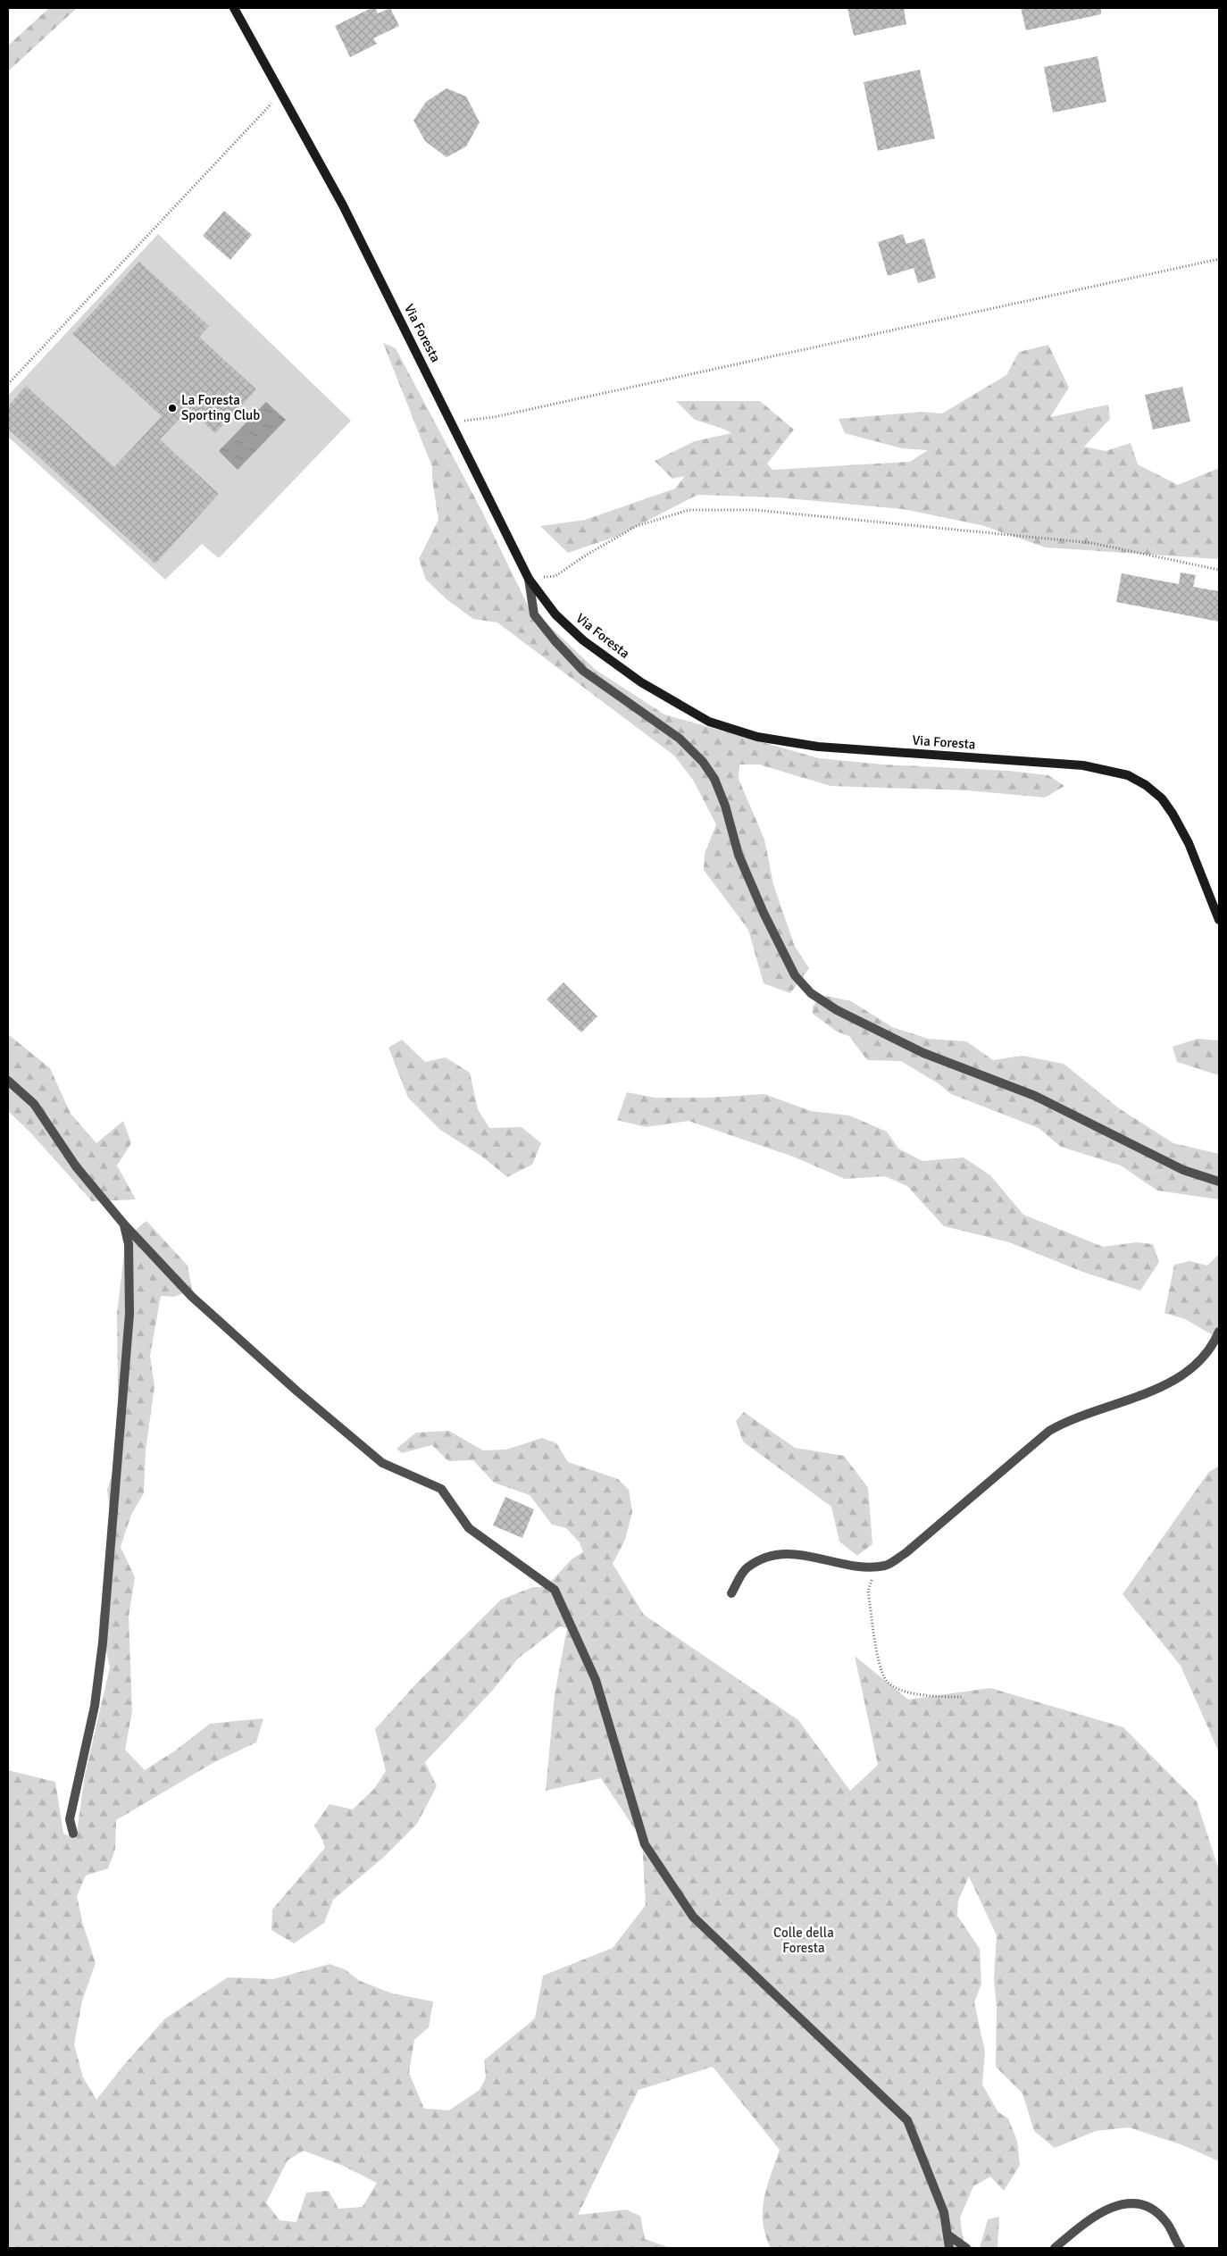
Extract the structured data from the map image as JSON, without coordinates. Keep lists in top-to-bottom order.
{
  "streets": {
    "main road": ["Via Foresta"]
  },
  "parks": ["Colle della Foresta"],
  "places": ["La Foresta Sporting Club"]
}
